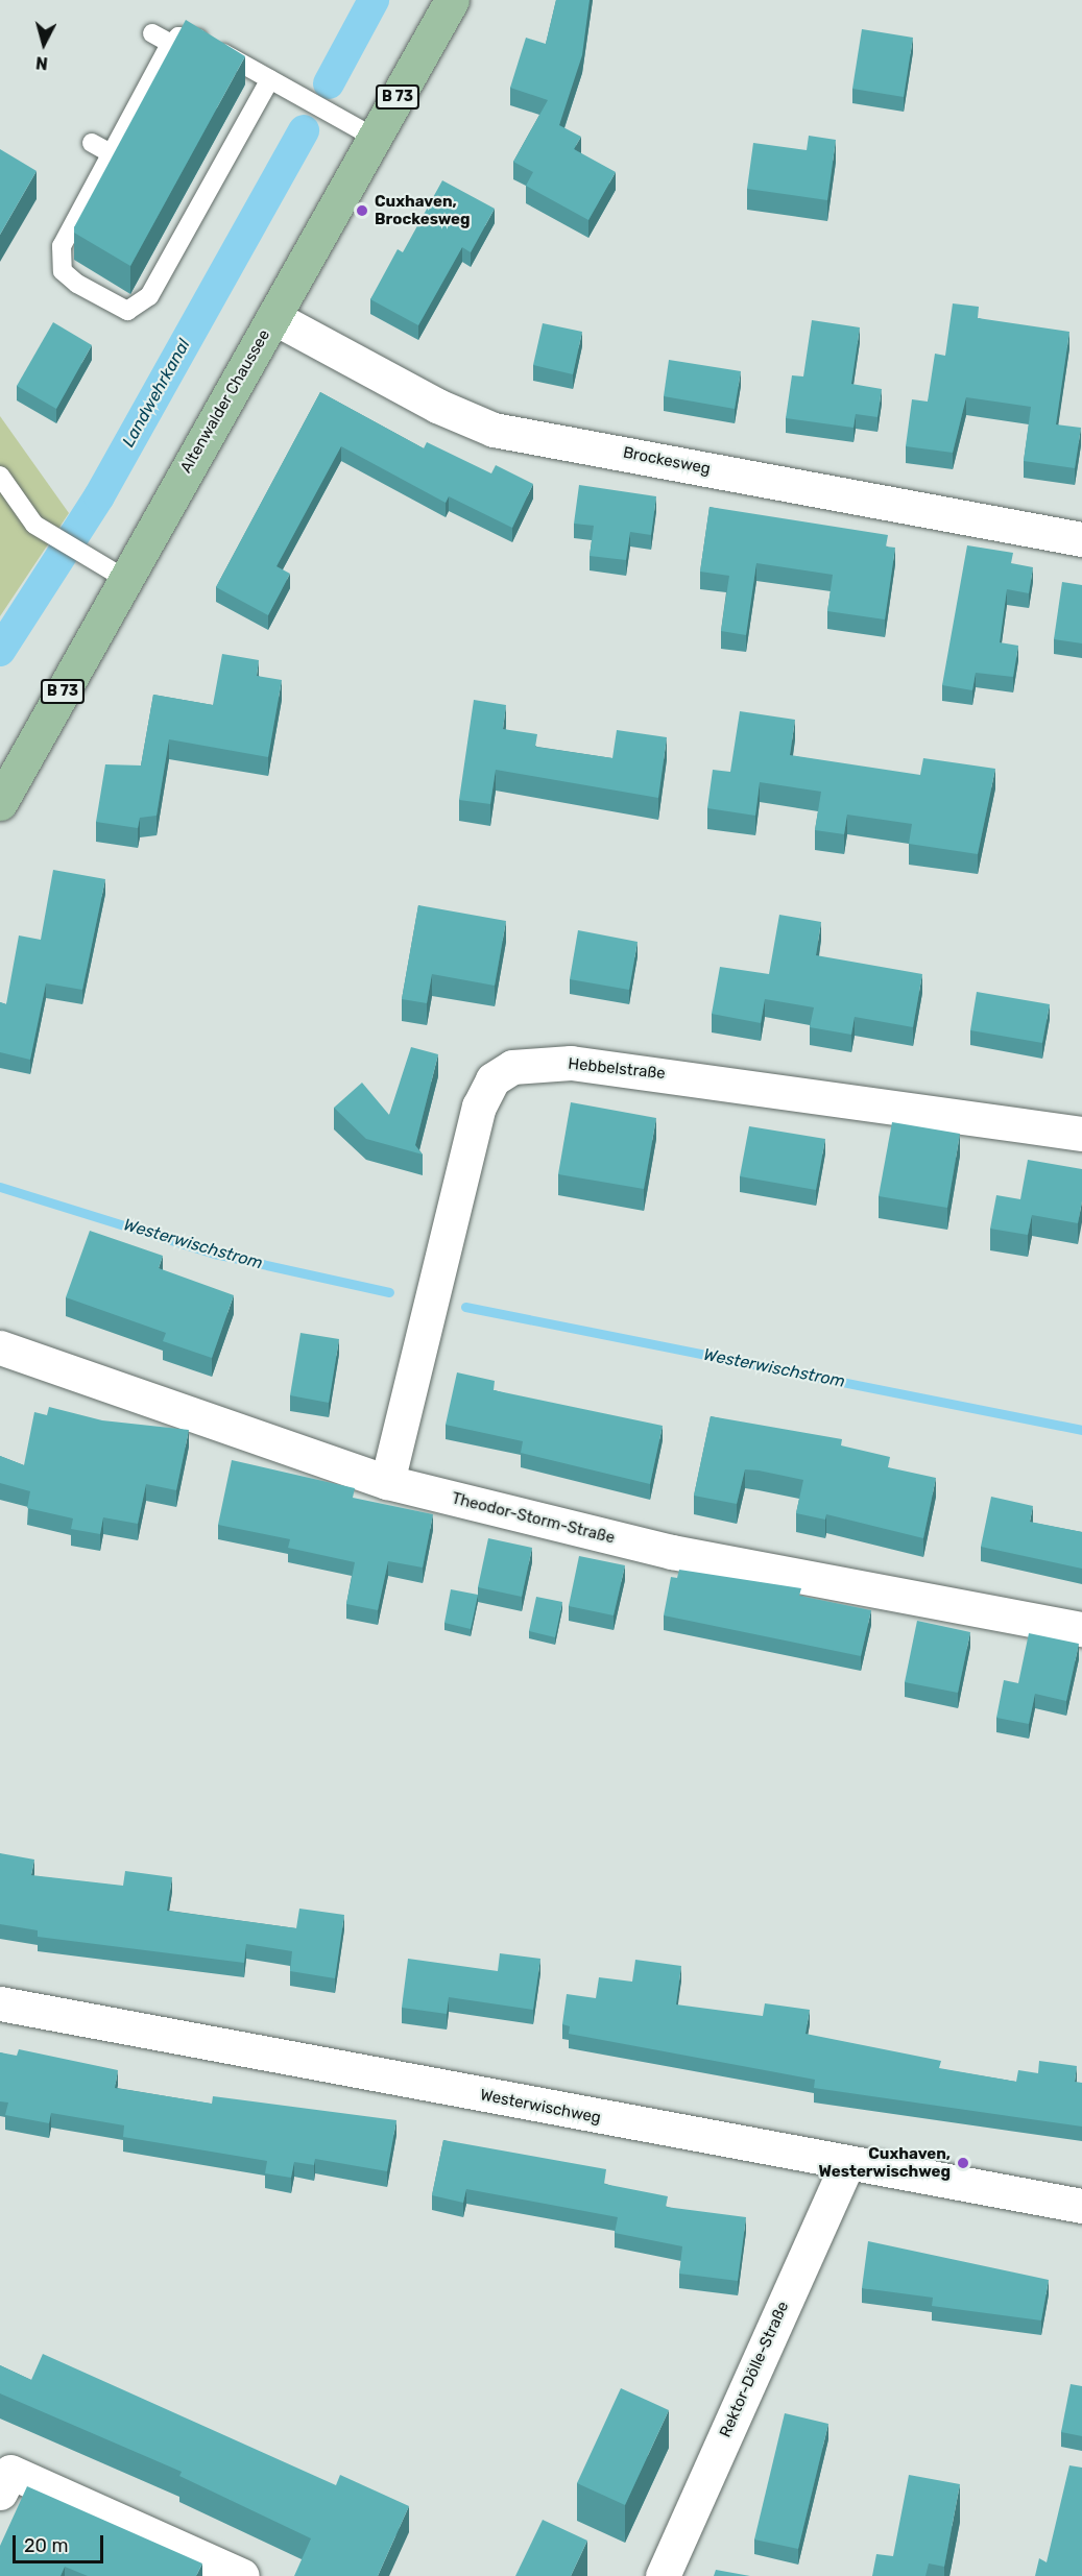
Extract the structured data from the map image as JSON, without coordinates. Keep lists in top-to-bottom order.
{
  "streets": {
    "main road": ["B 73", "Altenwalder Chaussee"],
    "street": [
      "Brockesweg",
      "Hebbelstraße",
      "Theodor-Storm-Straße",
      "Westerwischweg",
      "Rektor-Dölle-Straße"
    ]
  },
  "crossings": [
    ["Altenwalder Chaussee", "Brockesweg"],
    ["Hebbelstraße", "Theodor-Storm-Straße"],
    ["Westerwischweg", "Rektor-Dölle-Straße"]
  ],
  "water": ["Landwehrkanal", "Westerwischstrom"],
  "places": ["Cuxhaven, Brockesweg", "Cuxhaven, Westerwischweg"],
  "scale_bar": "20 m",
  "north": "bottom"
}
